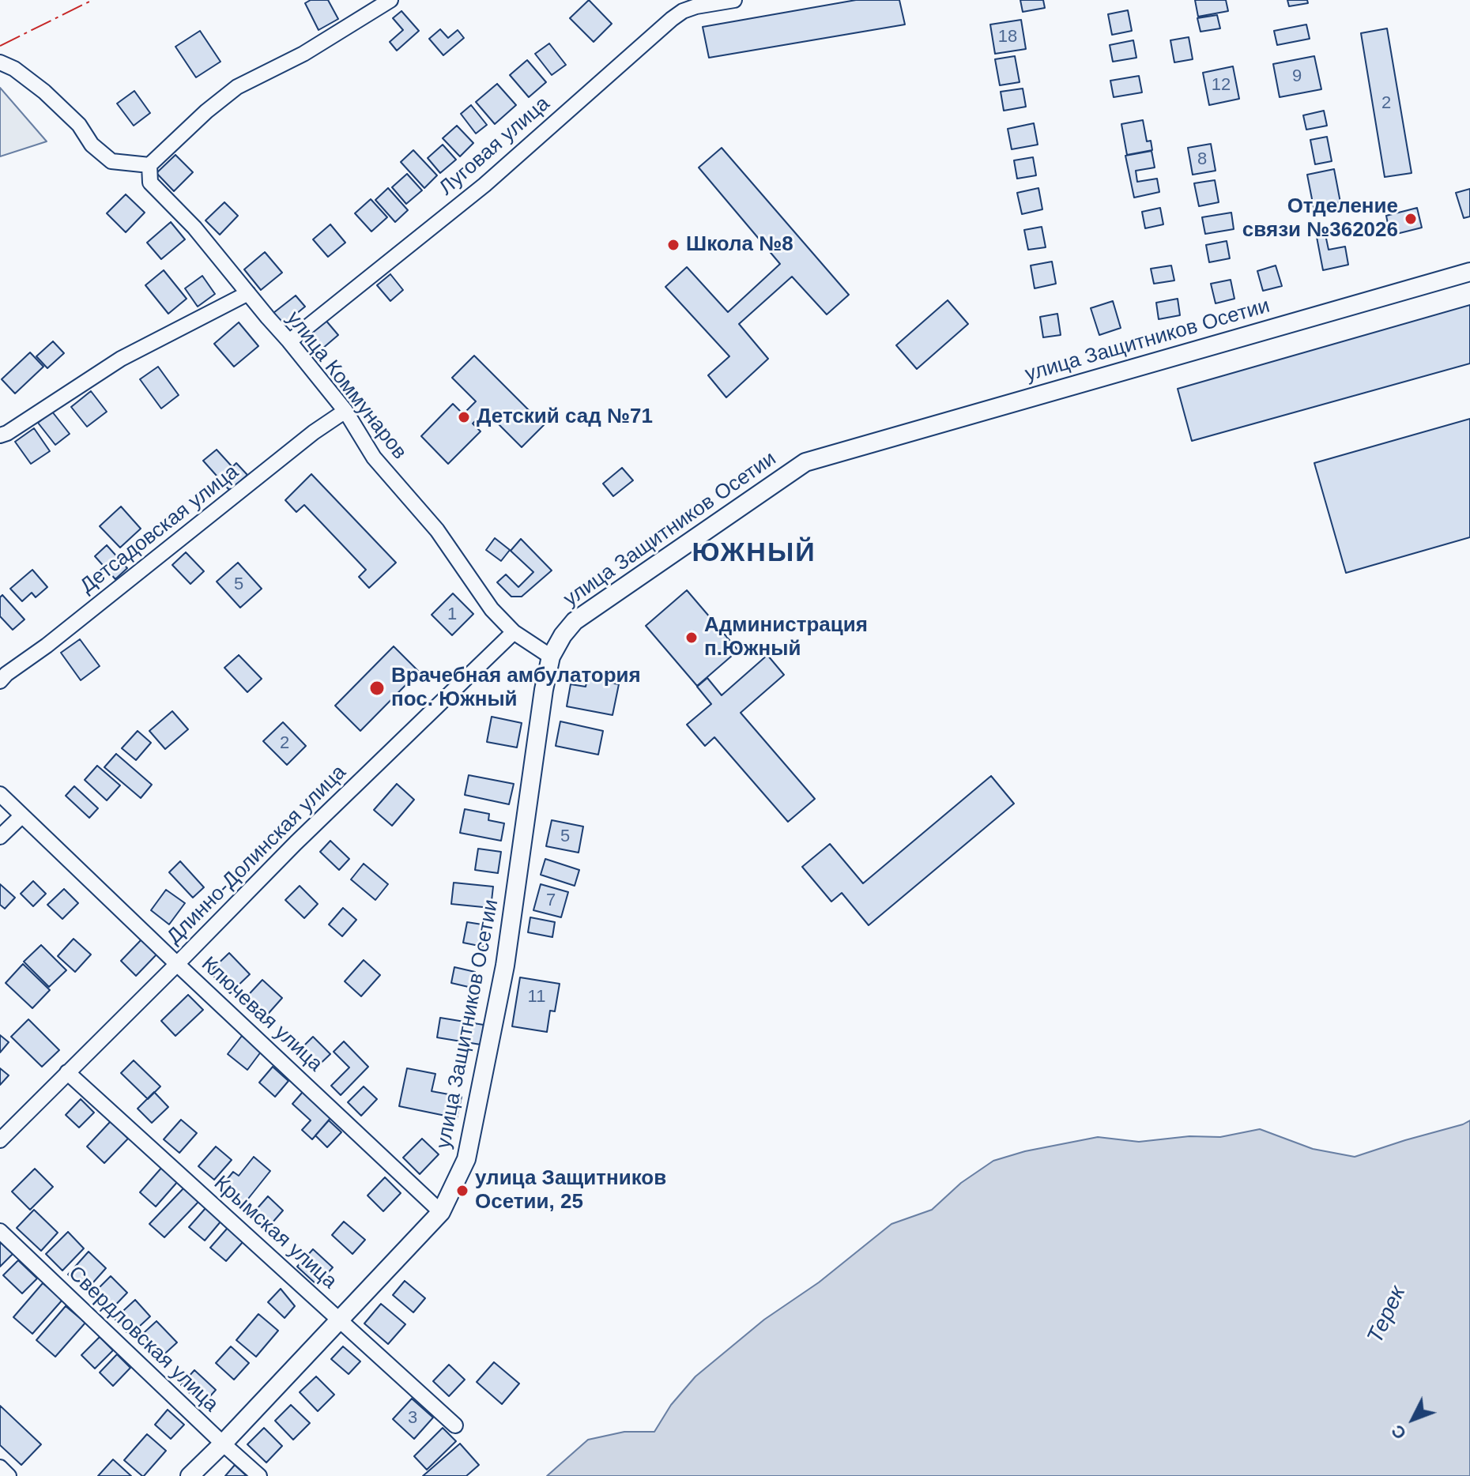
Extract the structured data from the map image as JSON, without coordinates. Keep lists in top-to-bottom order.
{
  "streets": {
    "street": [
      "Луговая улица",
      "улица Защитников Осетии",
      "улица Коммунаров",
      "Детсадовская улица",
      "Длинно-Долинская улица",
      "Ключевая улица",
      "Крымская улица",
      "Свердловская улица"
    ]
  },
  "crossings": [
    ["Луговая улица", "улица Коммунаров"],
    ["улица Защитников Осетии", "Ключевая улица"],
    ["улица Защитников Осетии", "Крымская улица"],
    ["улица Защитников Осетии", "Свердловская улица"],
    ["улица Коммунаров", "Детсадовская улица"],
    ["улица Коммунаров", "Длинно-Долинская улица"],
    ["Длинно-Долинская улица", "Ключевая улица"],
    ["Длинно-Долинская улица", "Крымская улица"]
  ],
  "districts": ["ЮЖНЫЙ"],
  "water": ["Терек"],
  "places": [
    "Отделение связи №362026",
    "Школа №8",
    "Детский сад №71",
    "Администрация п.Южный",
    "Врачебная амбулатория пос. Южный",
    "улица Защитников Осетии, 25"
  ],
  "house_numbers": [
    "18",
    "9",
    "12",
    "2",
    "8",
    "5",
    "1",
    "2",
    "5",
    "7",
    "11",
    "3"
  ],
  "north": "bottom left"
}
